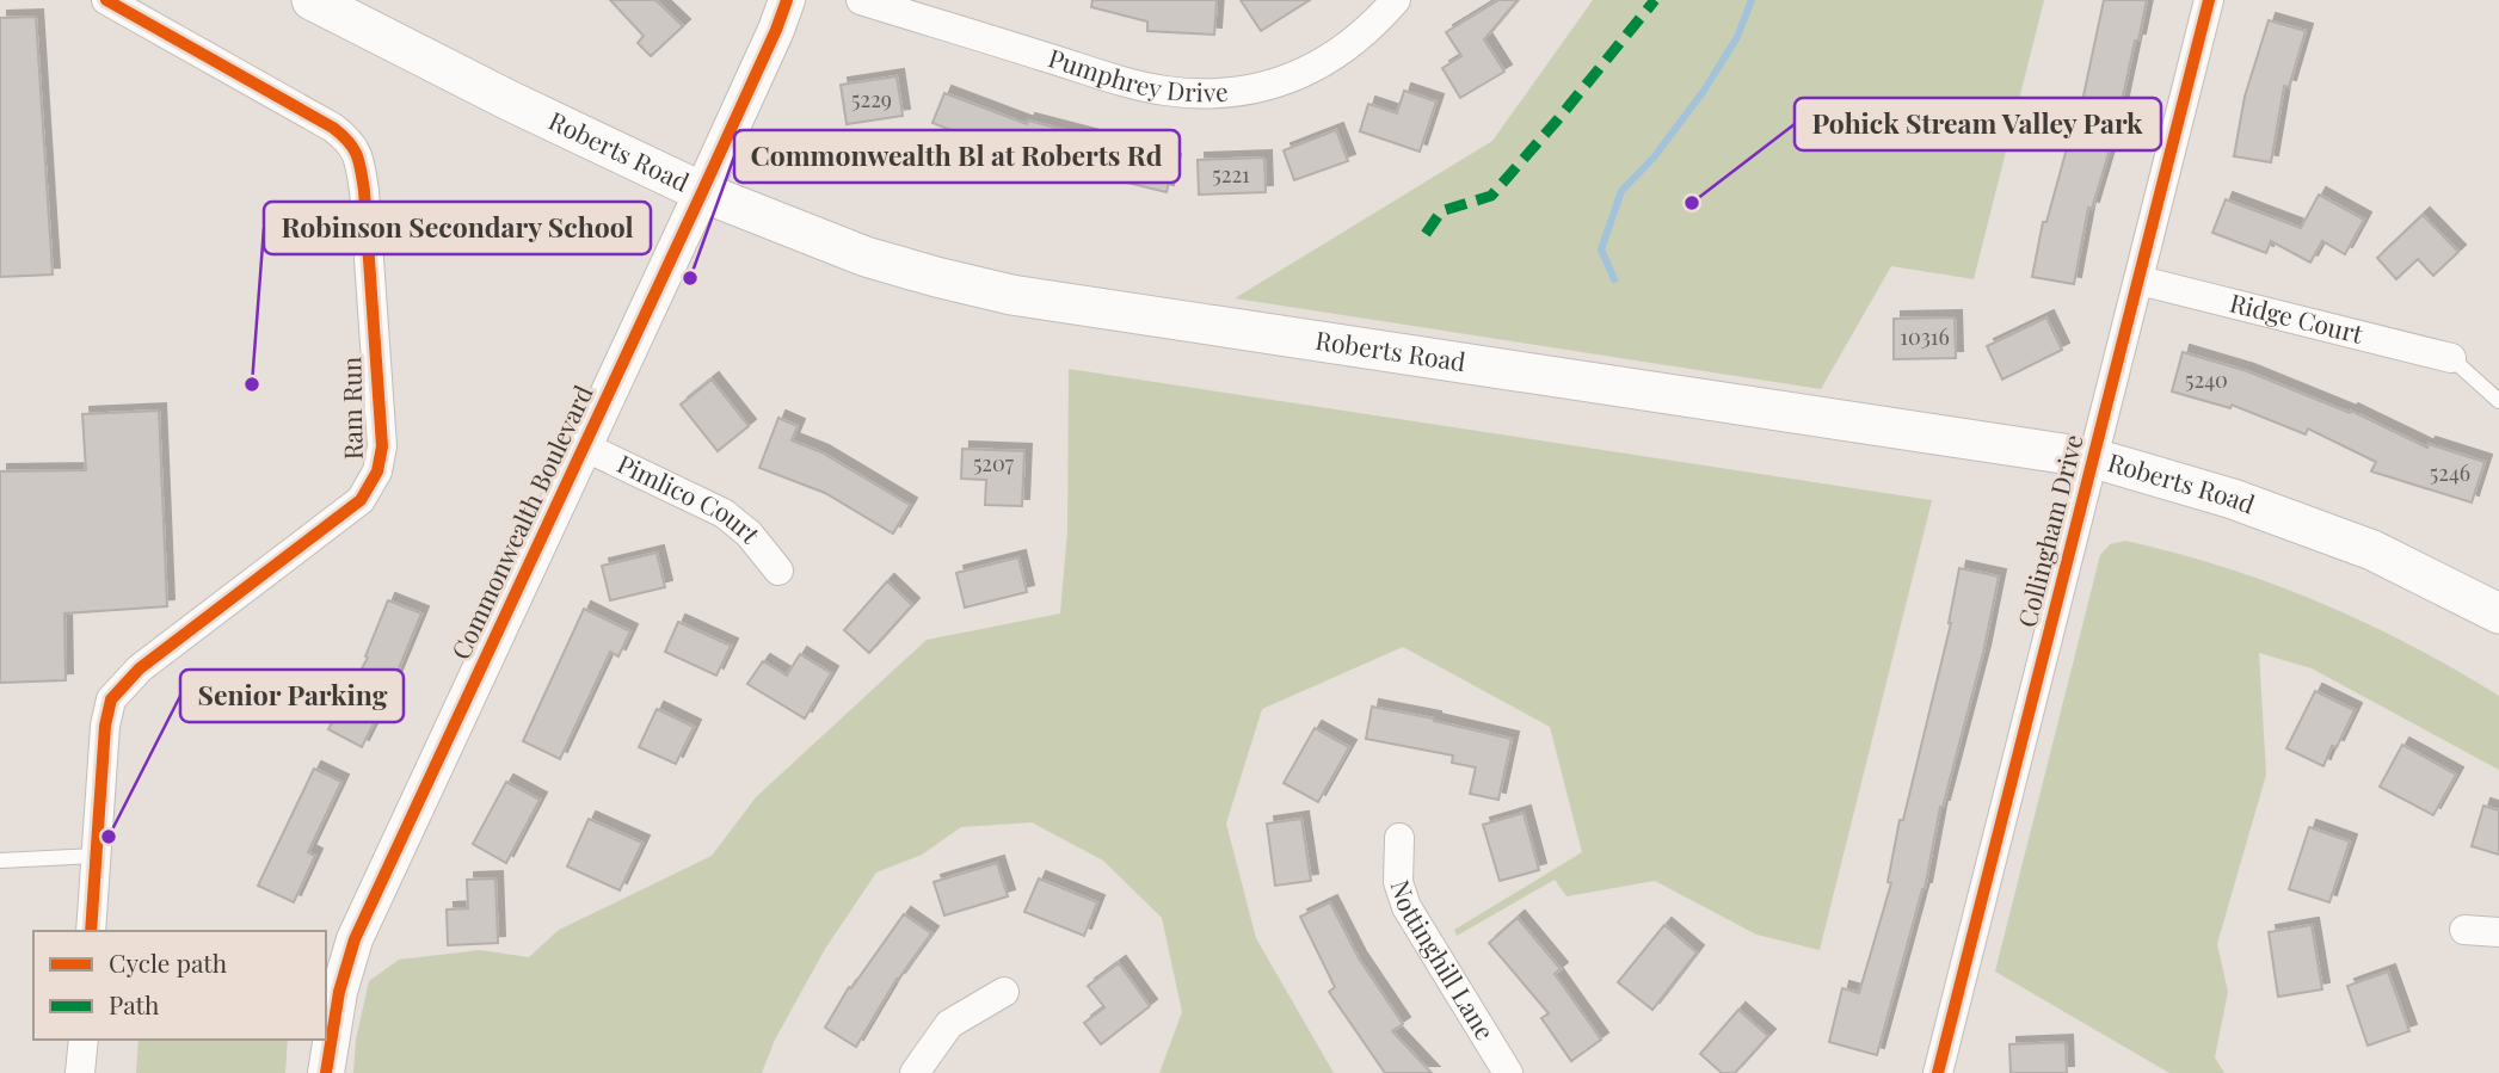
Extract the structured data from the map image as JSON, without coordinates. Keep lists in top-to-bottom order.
{
  "streets": {
    "main road": ["Roberts Road"],
    "street": [
      "Pumphrey Drive",
      "Ridge Court",
      "Ram Run",
      "Pimlico Court",
      "Commonwealth Boulevard",
      "Collingham Drive",
      "Nottinghill Lane"
    ]
  },
  "crossings": [
    ["Roberts Road", "Commonwealth Boulevard"],
    ["Roberts Road", "Collingham Drive"],
    ["Ridge Court", "Collingham Drive"],
    ["Pimlico Court", "Commonwealth Boulevard"]
  ],
  "places": [
    "Pohick Stream Valley Park",
    "Commonwealth Bl at Roberts Rd",
    "Robinson Secondary School",
    "Senior Parking"
  ],
  "house_numbers": [
    "5229",
    "5221",
    "10316",
    "5240",
    "5207",
    "5246"
  ],
  "legend": ["Cycle path", "Path"]
}
